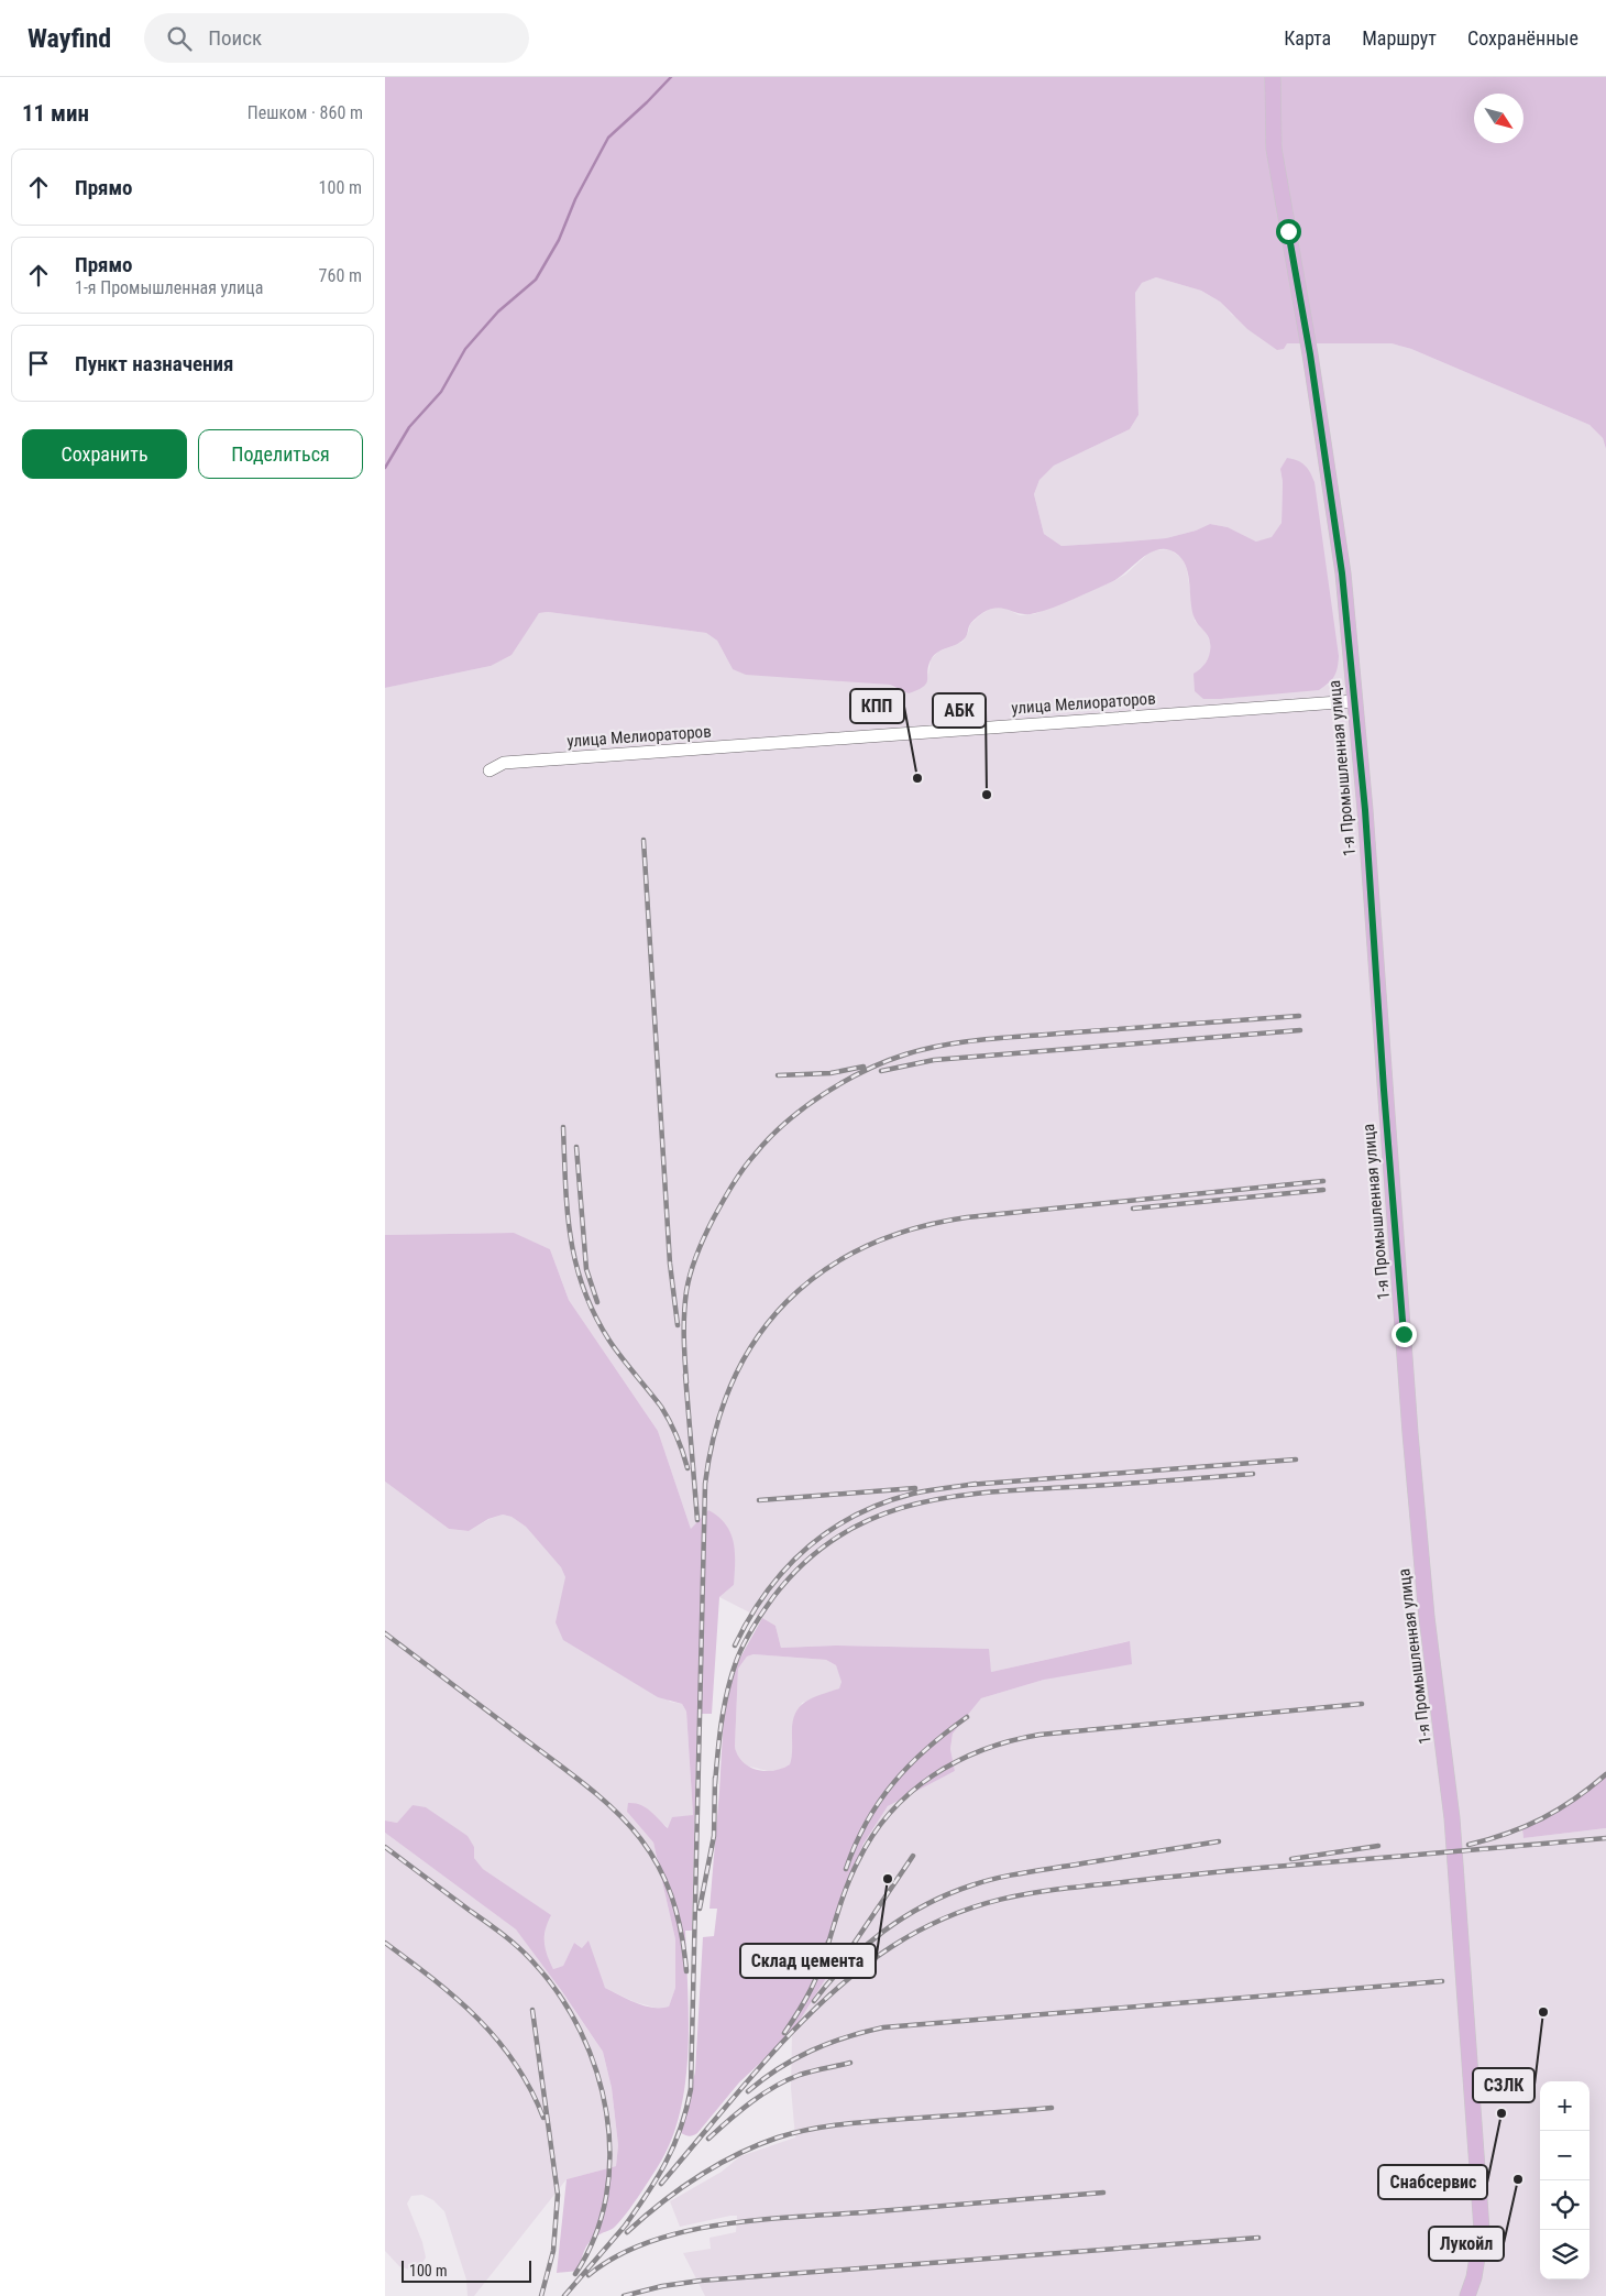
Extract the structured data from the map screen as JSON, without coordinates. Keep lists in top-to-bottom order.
{
  "streets": {
    "main road": ["1-я Промышленная улица"],
    "street": ["улица Мелиораторов"]
  },
  "crossings": [
    ["улица Мелиораторов", "1-я Промышленная улица"]
  ],
  "places": [
    "КПП",
    "АБК",
    "Склад цемента",
    "СЗЛК",
    "Снабсервис",
    "Лукойл"
  ],
  "scale_bar": "100 m",
  "north": "bottom right",
  "page": {
    "header": "Wayfind",
    "search": "Поиск",
    "nav": ["Карта", "Маршрут", "Сохранённые"],
    "heading": ["11 мин", "Пешком · 860 m"],
    "list": [
      ["Прямо", "100 m"],
      ["Прямо", "1-я Промышленная улица", "760 m"],
      "Пункт назначения"
    ],
    "buttons": ["Сохранить", "Поделиться"],
    "map_buttons": ["+", "−"],
    "scale": "100 m"
  }
}
